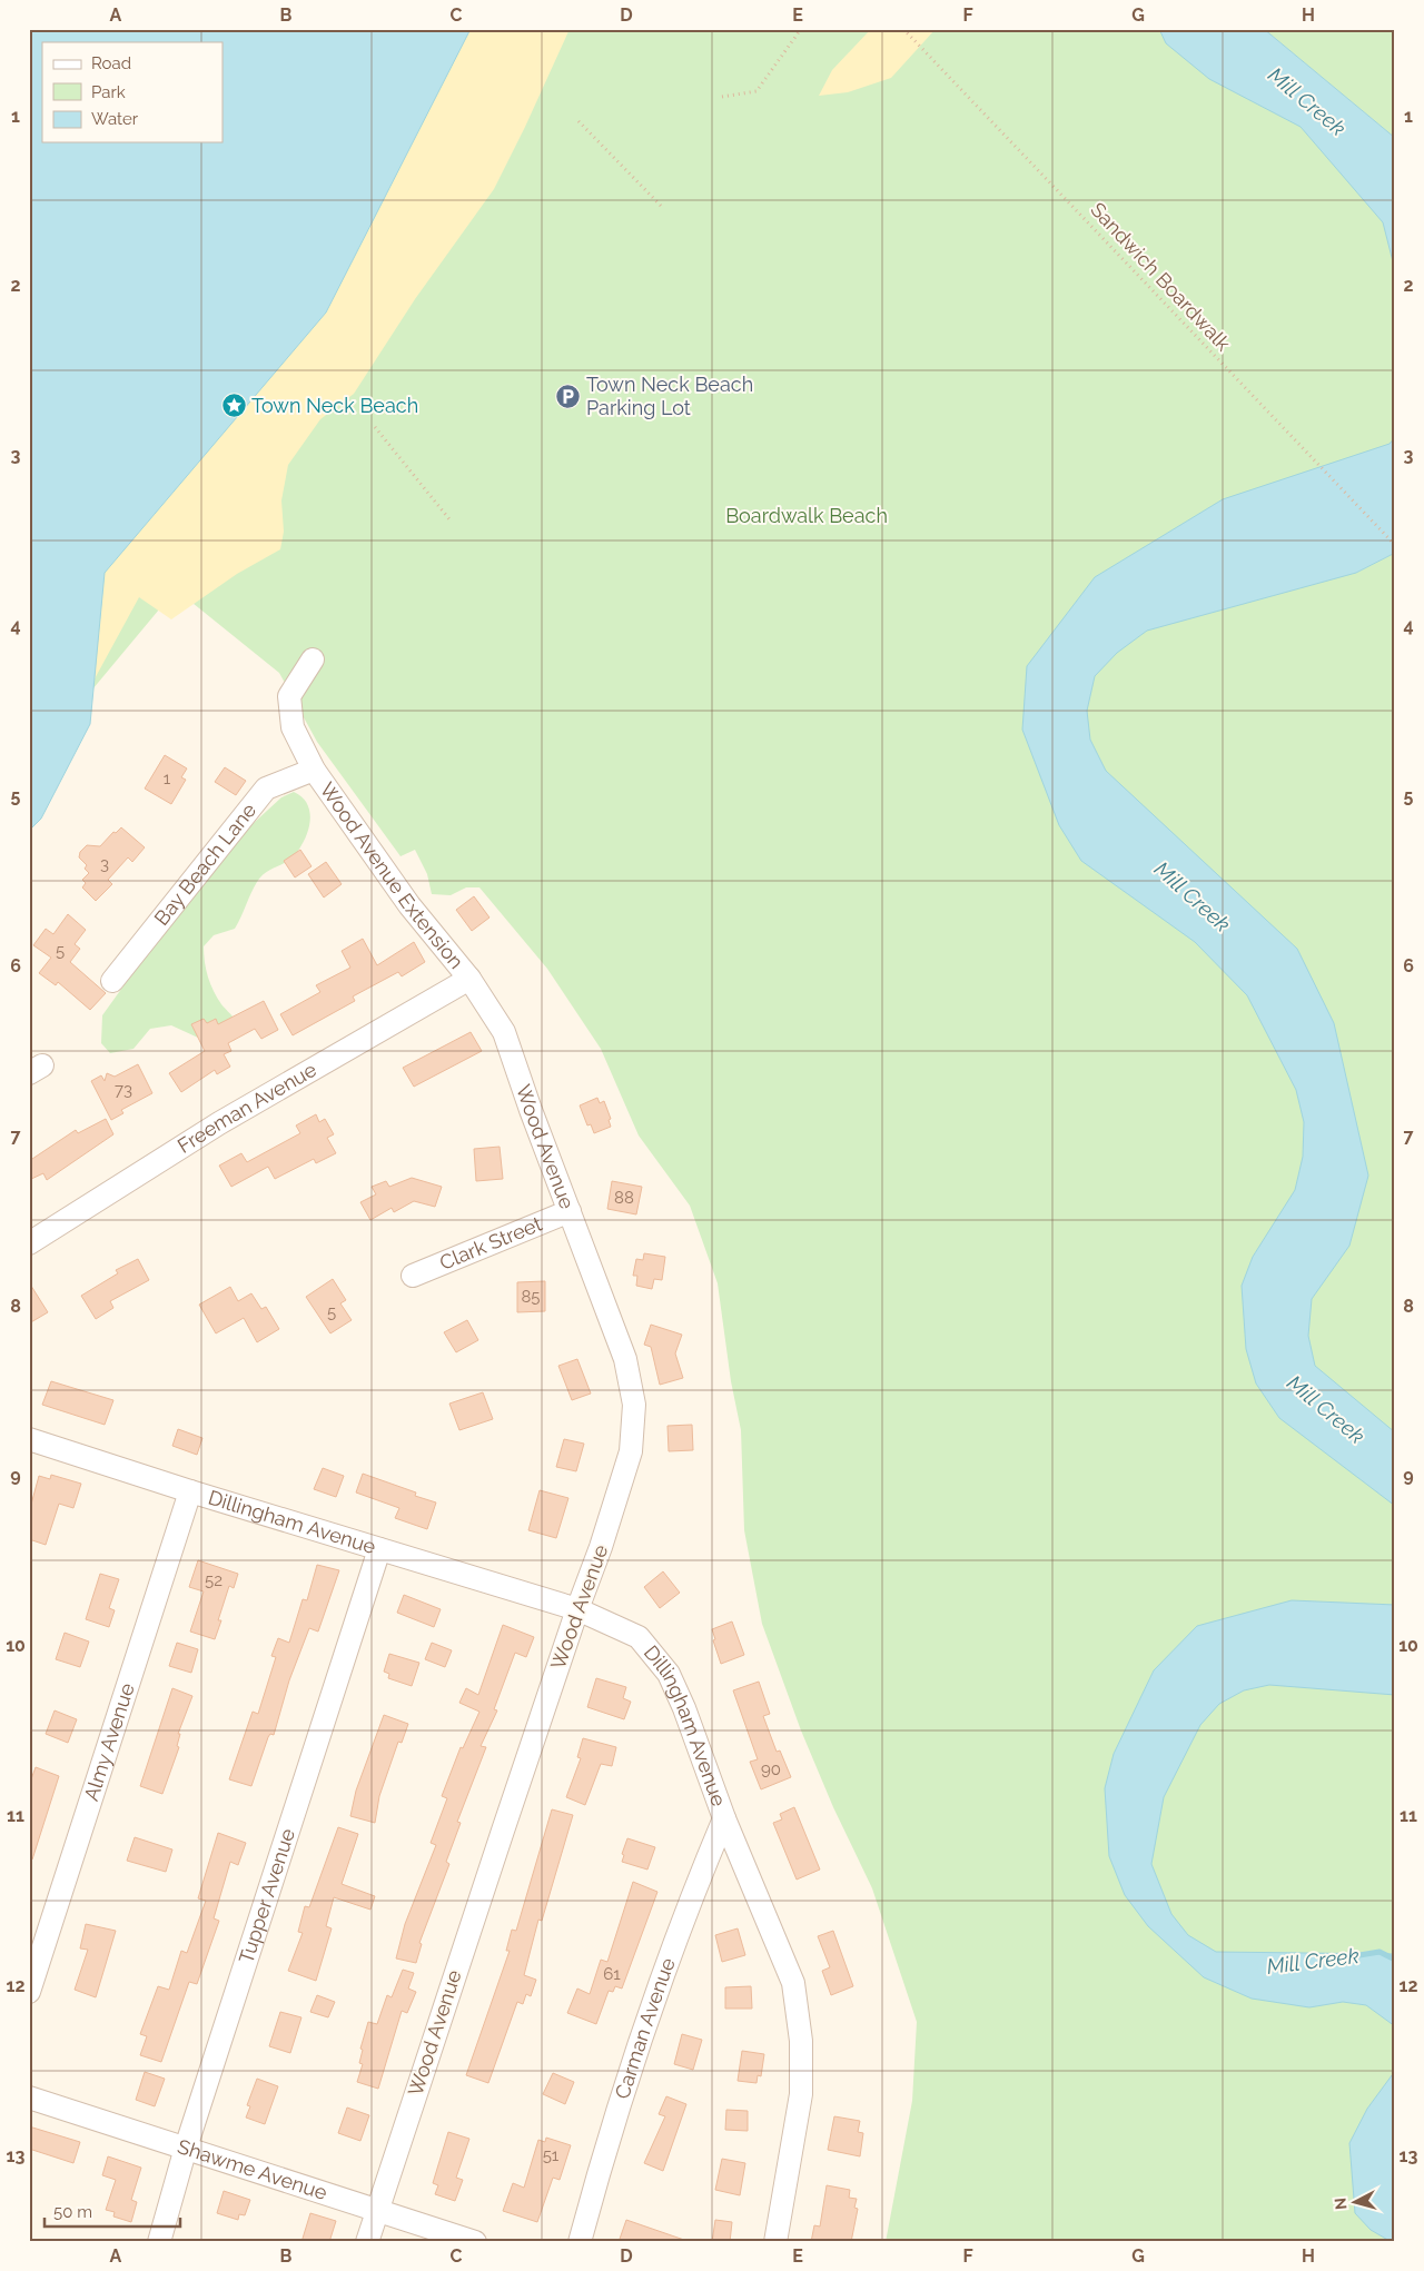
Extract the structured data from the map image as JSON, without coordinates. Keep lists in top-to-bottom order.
{
  "streets": {
    "street": [
      "Bay Beach Lane",
      "Wood Avenue Extension",
      "Freeman Avenue",
      "Wood Avenue",
      "Clark Street",
      "Dillingham Avenue",
      "Almy Avenue",
      "Tupper Avenue",
      "Carman Avenue",
      "Shawme Avenue"
    ],
    "path": ["Sandwich Boardwalk"]
  },
  "crossings": [
    ["Bay Beach Lane", "Wood Avenue Extension"],
    ["Wood Avenue Extension", "Freeman Avenue"],
    ["Wood Avenue Extension", "Wood Avenue"],
    ["Freeman Avenue", "Wood Avenue"],
    ["Wood Avenue", "Clark Street"],
    ["Wood Avenue", "Dillingham Avenue"],
    ["Wood Avenue", "Shawme Avenue"],
    ["Dillingham Avenue", "Almy Avenue"],
    ["Dillingham Avenue", "Tupper Avenue"],
    ["Dillingham Avenue", "Carman Avenue"],
    ["Tupper Avenue", "Shawme Avenue"]
  ],
  "water": ["Mill Creek"],
  "parks": ["Boardwalk Beach"],
  "places": {
    "parking": ["Town Neck Beach Parking Lot"],
    "place": ["Town Neck Beach"]
  },
  "house_numbers": [
    "1",
    "3",
    "5",
    "73",
    "88",
    "85",
    "5",
    "52",
    "90",
    "61",
    "51"
  ],
  "legend": ["Road", "Park", "Water"],
  "scale_bar": "50 m",
  "north": "left",
  "grid": {
    "columns": [
      "A",
      "B",
      "C",
      "D",
      "E",
      "F",
      "G",
      "H"
    ],
    "rows": [
      "1",
      "2",
      "3",
      "4",
      "5",
      "6",
      "7",
      "8",
      "9",
      "10",
      "11",
      "12",
      "13"
    ]
  }
}
